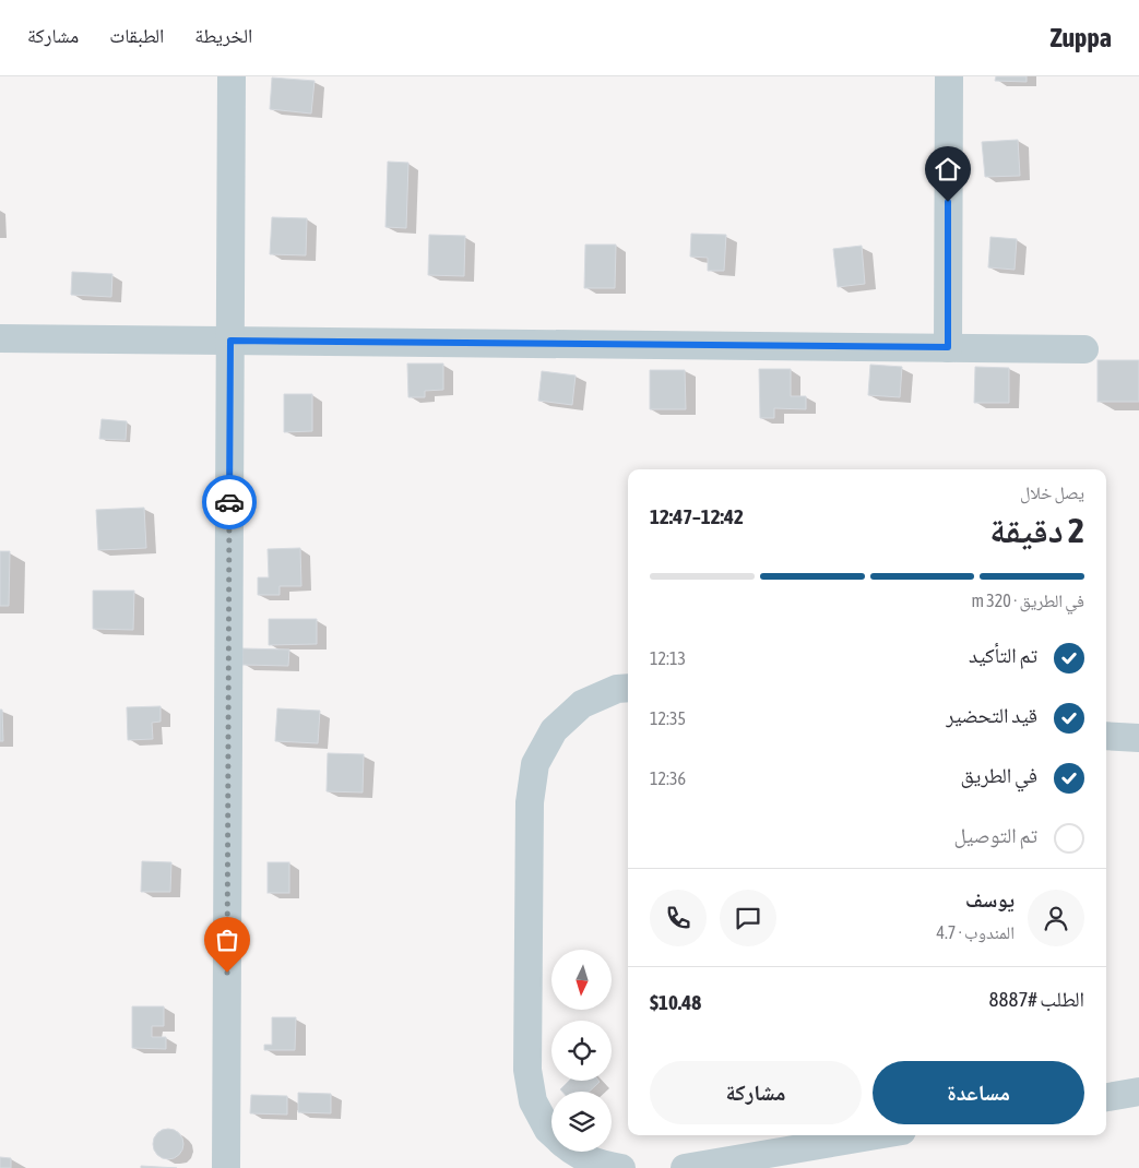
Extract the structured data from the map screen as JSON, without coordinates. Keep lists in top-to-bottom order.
{
  "north": "bottom",
  "page": {
    "header": "Zuppa",
    "nav": ["الخريطة", "الطبقات", "مشاركة"],
    "heading": ["2 دقيقة", "يصل خلال", "12:42–12:47"],
    "panel": [
      "يوسف",
      "المندوب · 4.7",
      "الطلب #8887",
      "$10.48"
    ],
    "bar": "في الطريق · 320 m",
    "list": [
      ["تم التأكيد", "12:13"],
      ["قيد التحضير", "12:35"],
      ["في الطريق", "12:36"],
      "تم التوصيل"
    ],
    "buttons": ["مساعدة", "مشاركة"]
  }
}
